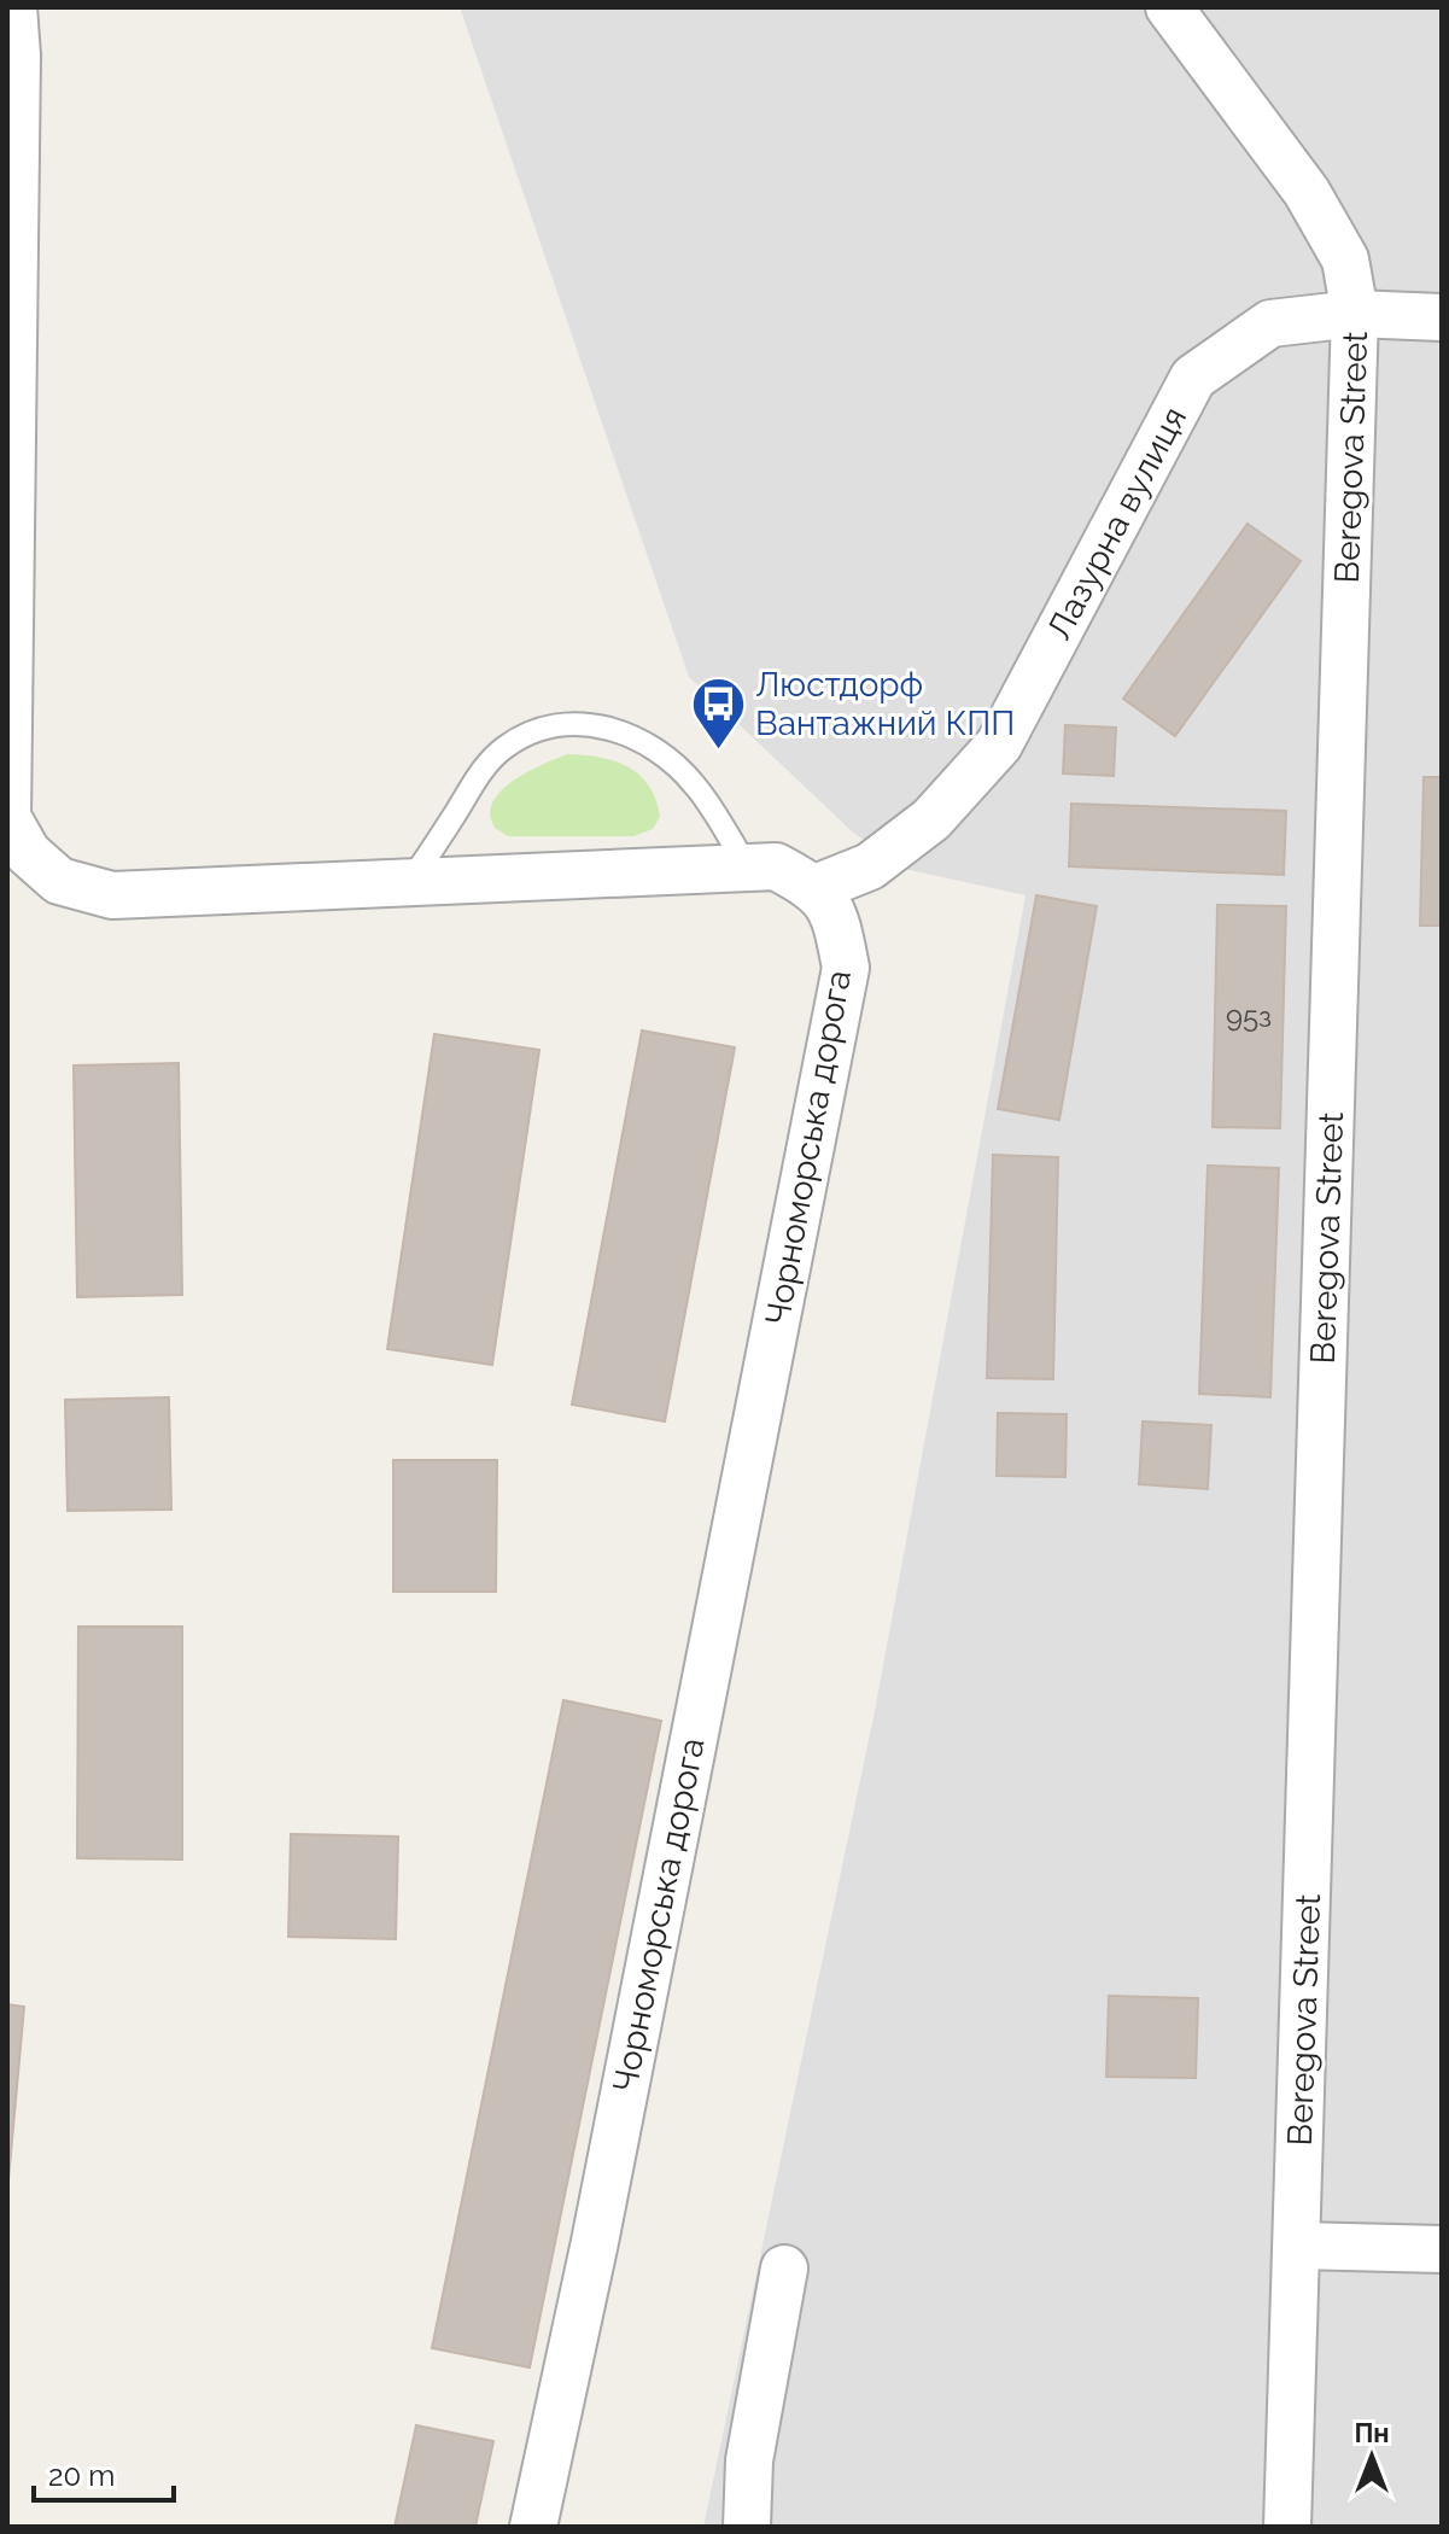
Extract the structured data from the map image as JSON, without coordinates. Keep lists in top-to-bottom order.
{
  "streets": {
    "street": ["Beregova Street", "Лазурна вулиця", "Чорноморська дорога"]
  },
  "crossings": [
    ["Beregova Street", "Лазурна вулиця"],
    ["Лазурна вулиця", "Чорноморська дорога"]
  ],
  "places": {
    "bus stop": ["Люстдорф Вантажний КПП"]
  },
  "house_numbers": ["95з"],
  "scale_bar": "20 m",
  "north": "top"
}
